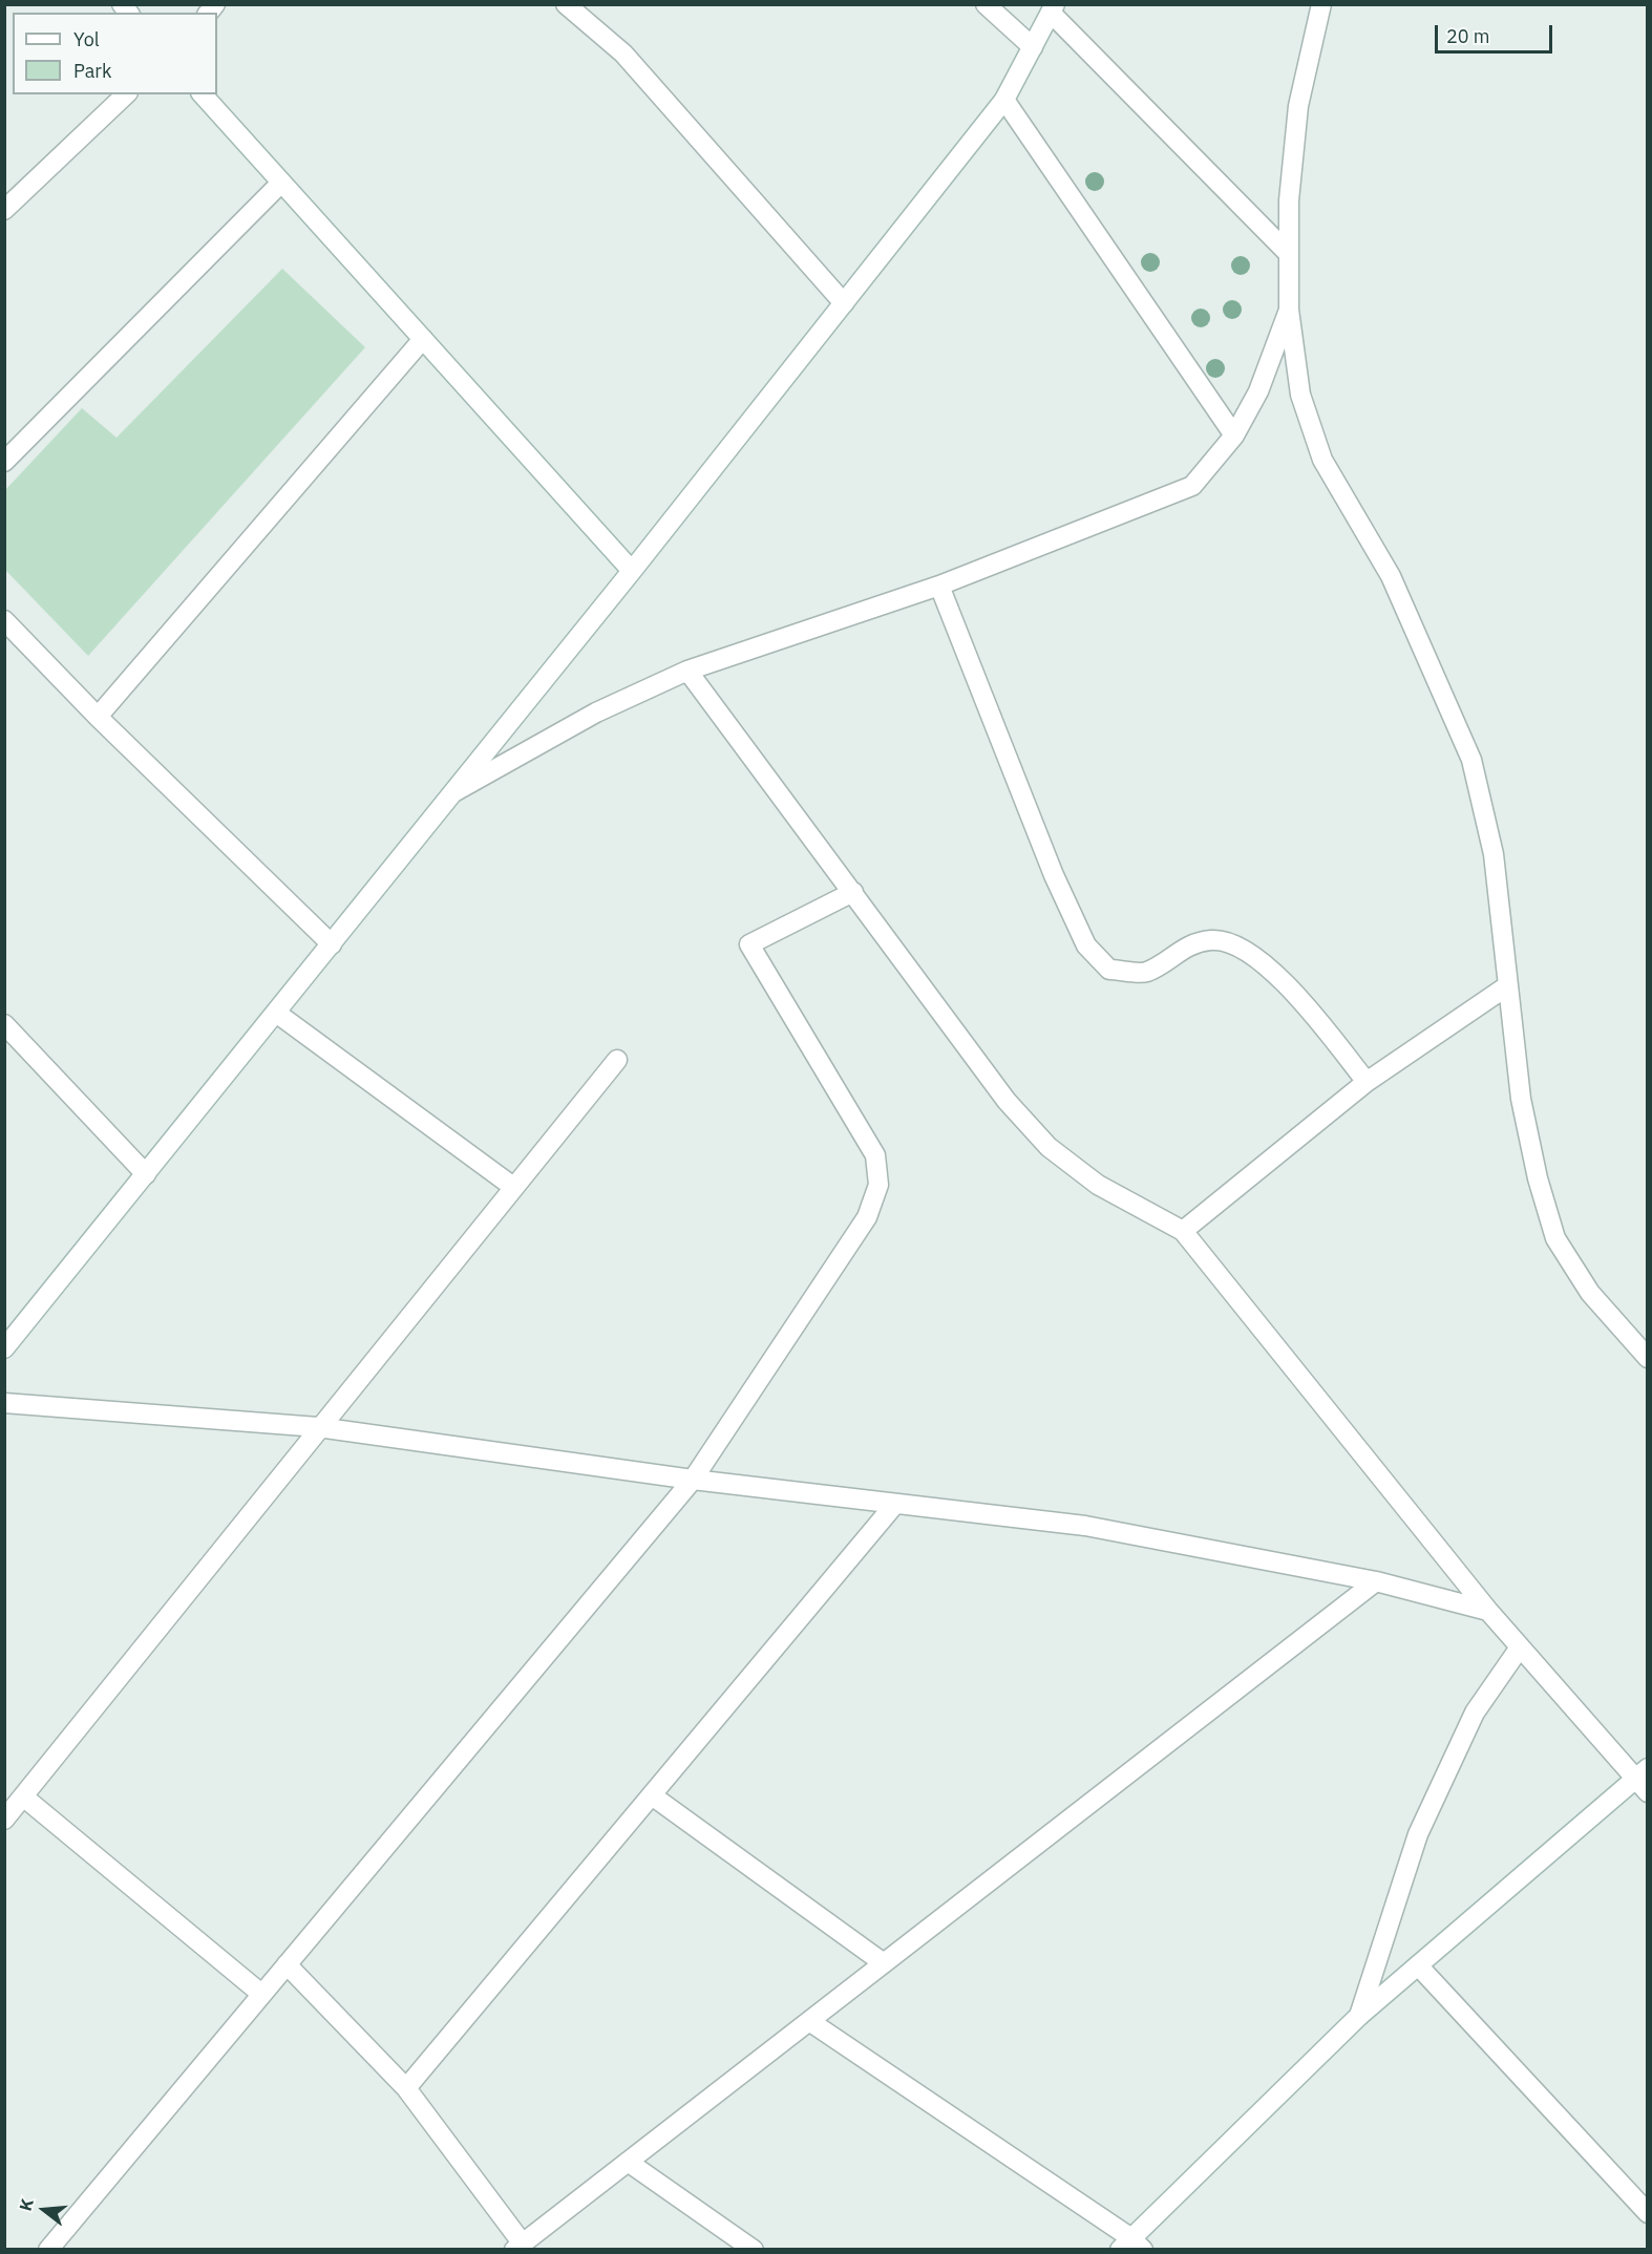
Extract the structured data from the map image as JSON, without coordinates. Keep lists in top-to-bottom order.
{
  "legend": ["Yol", "Park"],
  "scale_bar": "20 m",
  "north": "left"
}
